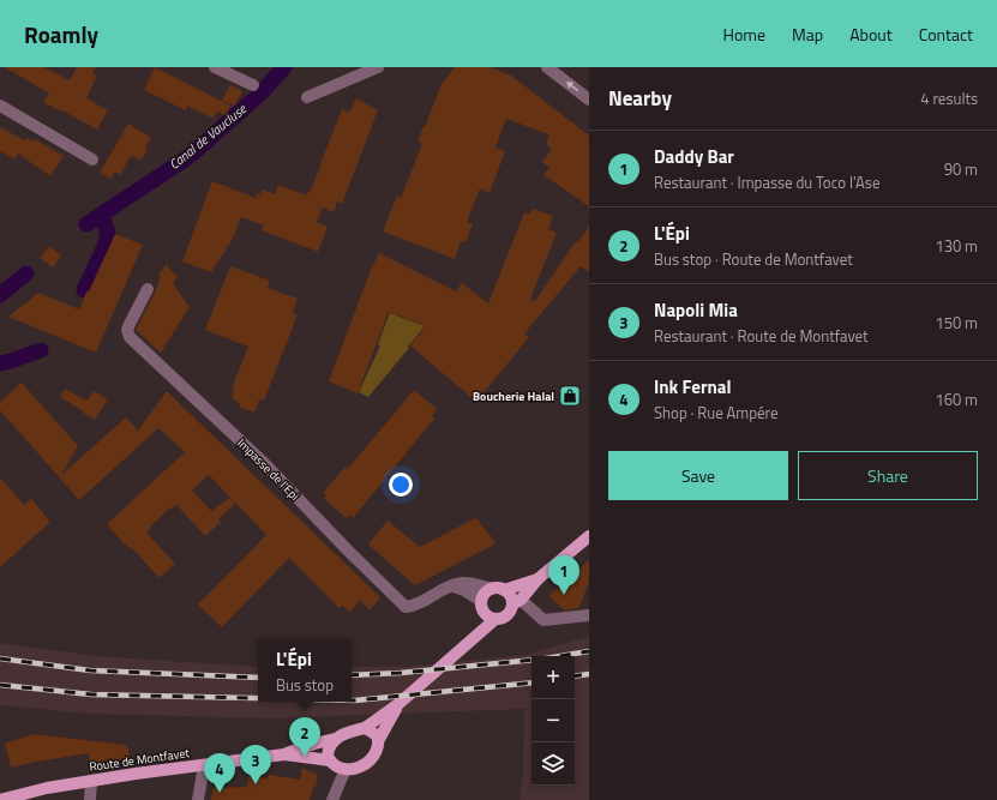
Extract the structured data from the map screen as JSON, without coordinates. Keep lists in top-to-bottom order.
{
  "streets": {
    "main road": ["Route de Montfavet"],
    "street": ["Impasse de l'Epi"]
  },
  "water": ["Canal de Vaucluse"],
  "places": {
    "shop": ["Boucherie Halal"]
  },
  "page": {
    "header": "Roamly",
    "nav": [
      "Home",
      "Map",
      "About",
      "Contact"
    ],
    "heading": ["Nearby", "4 results"],
    "list": [
      {
        "mark": "1",
        "name": "Daddy Bar",
        "note": "Restaurant · Impasse du Toco l'Ase",
        "value": "90 m"
      },
      {
        "mark": "2",
        "name": "L'Épi",
        "note": "Bus stop · Route de Montfavet",
        "value": "130 m"
      },
      {
        "mark": "3",
        "name": "Napoli Mia",
        "note": "Restaurant · Route de Montfavet",
        "value": "150 m"
      },
      {
        "mark": "4",
        "name": "Ink Fernal",
        "note": "Shop · Rue Ampére",
        "value": "160 m"
      }
    ],
    "buttons": ["Save", "Share"],
    "pins": [
      "1",
      "2",
      "3",
      "4"
    ],
    "popup": ["L'Épi", "Bus stop"],
    "map_buttons": ["+", "−"]
  }
}
